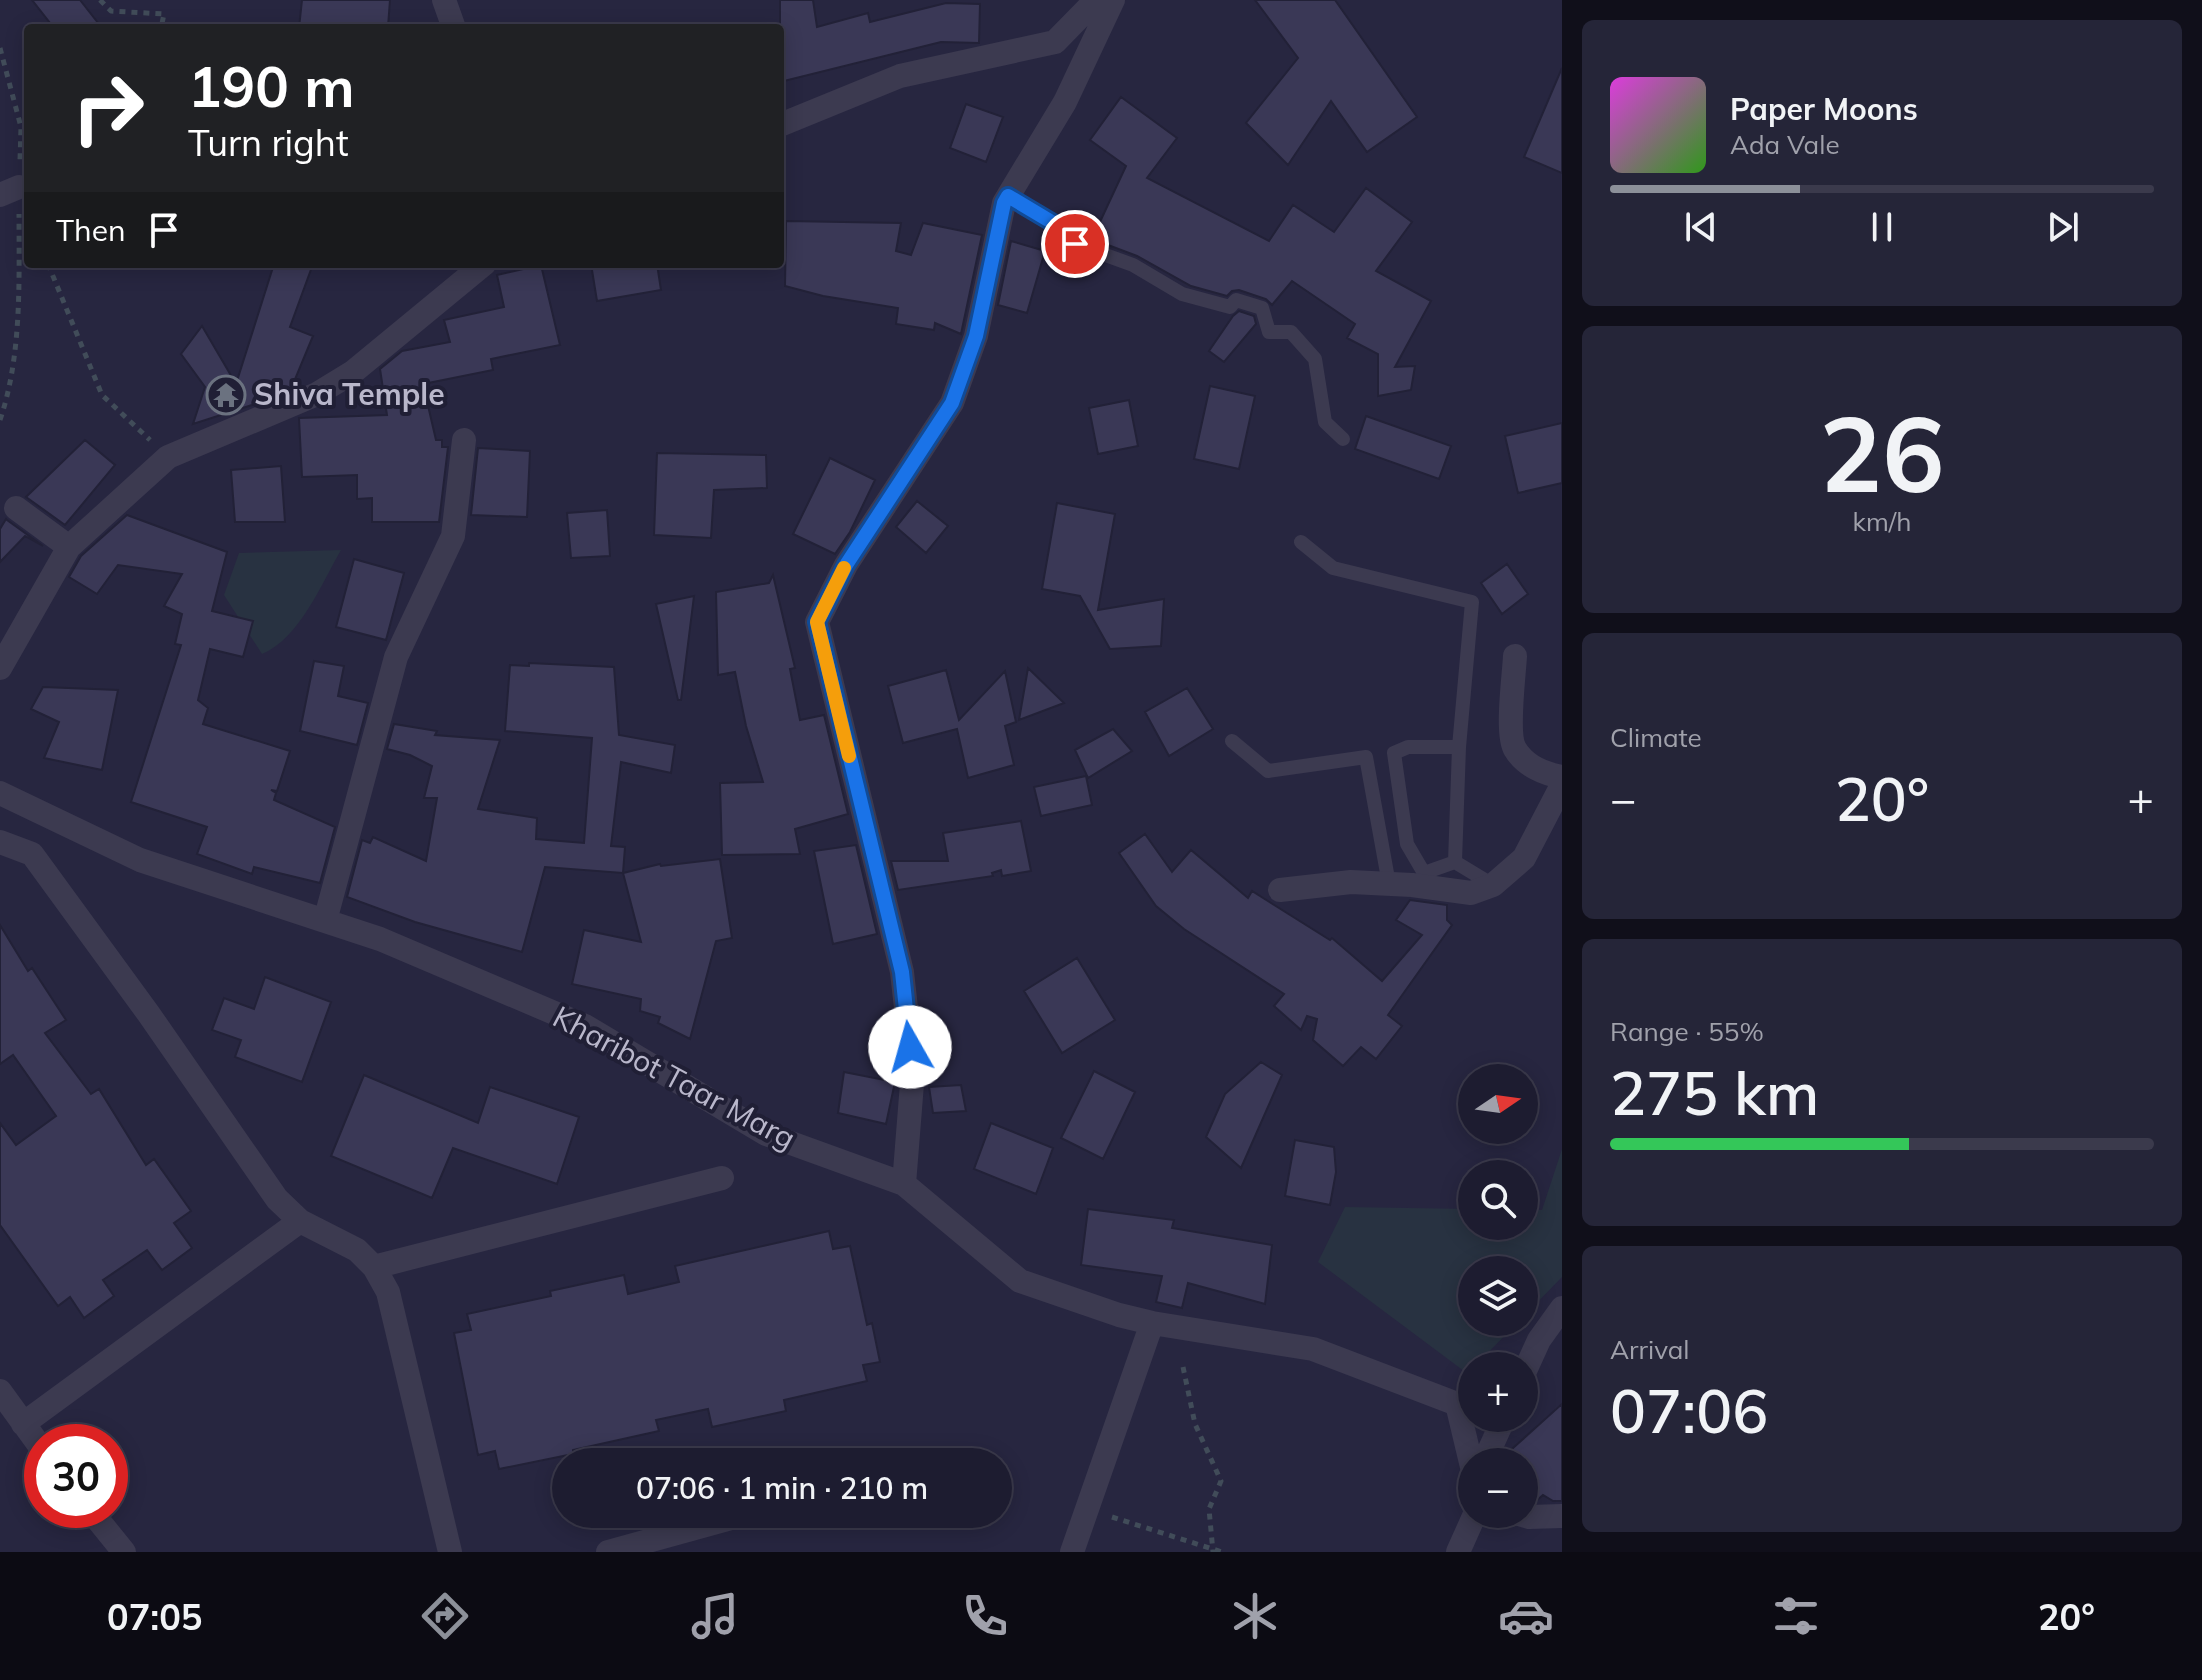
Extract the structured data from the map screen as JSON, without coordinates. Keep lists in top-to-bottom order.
{
  "streets": {
    "street": ["Kharibot Taar Marg"]
  },
  "places": {
    "temple": ["Shiva Temple"]
  },
  "north": "right",
  "page": {
    "turn": ["190 m", "Turn right"],
    "song": ["Paper Moons", "Ada Vale"],
    "then": "Then",
    "tile": [
      ["26", "km/h"],
      "Climate",
      ["Range · 55%", "275 km"],
      ["Arrival", "07:06"]
    ],
    "heat": ["−", "20°", "+"],
    "map_buttons": ["+", "−"],
    "limit": "30",
    "trip": "07:06 · 1 min · 210 m",
    "tabs": ["07:05", "20°"]
  }
}
